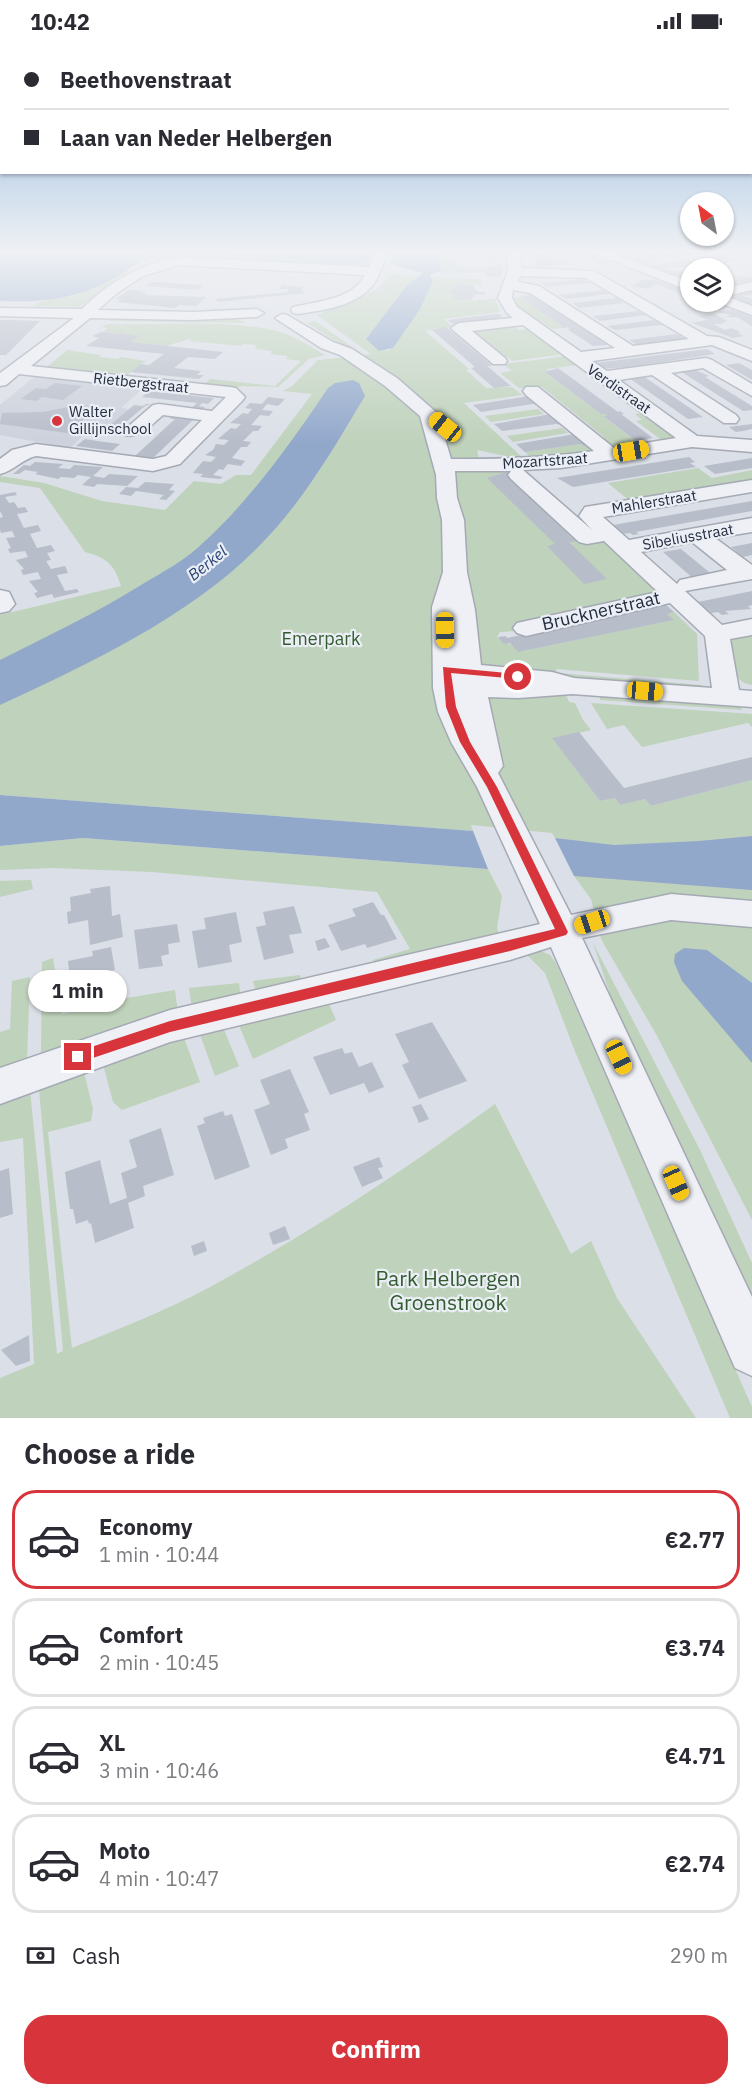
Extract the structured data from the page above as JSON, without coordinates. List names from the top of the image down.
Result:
{
  "streets": {
    "street": [
      "Rietbergstraat",
      "Verdistraat",
      "Mozartstraat",
      "Mahlerstraat",
      "Sibeliusstraat",
      "Brucknerstraat"
    ]
  },
  "crossings": [
    ["Verdistraat", "Mozartstraat"],
    ["Mahlerstraat", "Sibeliusstraat"],
    ["Mahlerstraat", "Brucknerstraat"],
    ["Sibeliusstraat", "Brucknerstraat"]
  ],
  "water": ["Berkel"],
  "parks": ["Emerpark", "Park Helbergen Groenstrook"],
  "places": ["Walter Gillijnschool"],
  "north": "top left",
  "page": {
    "status": "10:42",
    "banner": ["Beethovenstraat", "Laan van Neder Helbergen"],
    "bubble": "1 min",
    "heading": "Choose a ride",
    "list": [
      {
        "name": "Economy",
        "note": "1 min · 10:44",
        "value": "€2.77"
      },
      {
        "name": "Comfort",
        "note": "2 min · 10:45",
        "value": "€3.74"
      },
      {
        "name": "XL",
        "note": "3 min · 10:46",
        "value": "€4.71"
      },
      {
        "name": "Moto",
        "note": "4 min · 10:47",
        "value": "€2.74"
      }
    ],
    "pay": ["Cash", "290 m"],
    "buttons": "Confirm"
  }
}
